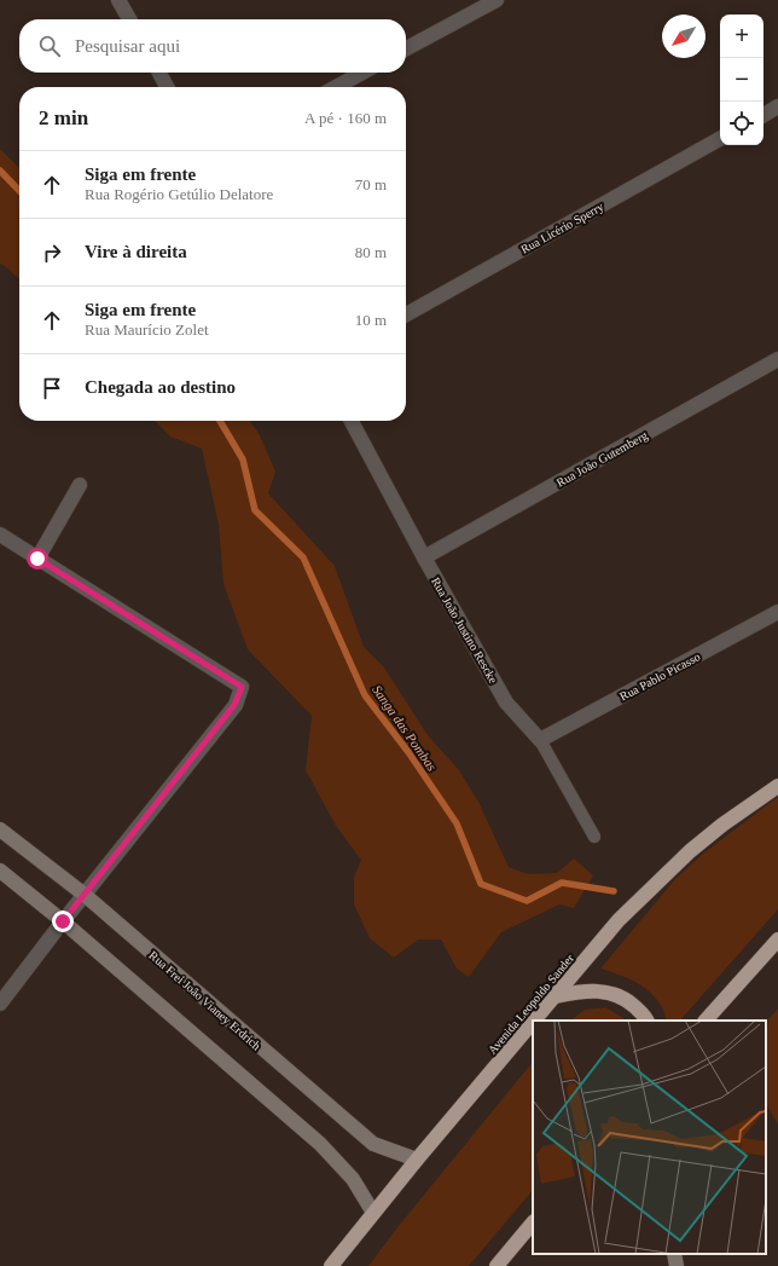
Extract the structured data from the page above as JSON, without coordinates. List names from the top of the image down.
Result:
{
  "streets": {
    "highway": ["Avenida Leopoldo Sander"],
    "street": [
      "Rua Licério Sperry",
      "Rua João Gutemberg",
      "Rua João Justino Rescke",
      "Rua Pablo Picasso",
      "Rua Frei João Vianey Erdrich"
    ]
  },
  "crossings": [
    ["Rua João Gutemberg", "Rua João Justino Rescke"],
    ["Rua João Justino Rescke", "Rua Pablo Picasso"],
    ["Rua Frei João Vianey Erdrich", "Avenida Leopoldo Sander"]
  ],
  "water": ["Sanga das Pombas"],
  "north": "bottom left",
  "page": {
    "map_buttons": ["+", "−"],
    "search": "Pesquisar aqui",
    "heading": ["2 min", "A pé · 160 m"],
    "list": [
      ["Siga em frente", "Rua Rogério Getúlio Delatore", "70 m"],
      ["Vire à direita", "80 m"],
      ["Siga em frente", "Rua Maurício Zolet", "10 m"],
      "Chegada ao destino"
    ]
  }
}
